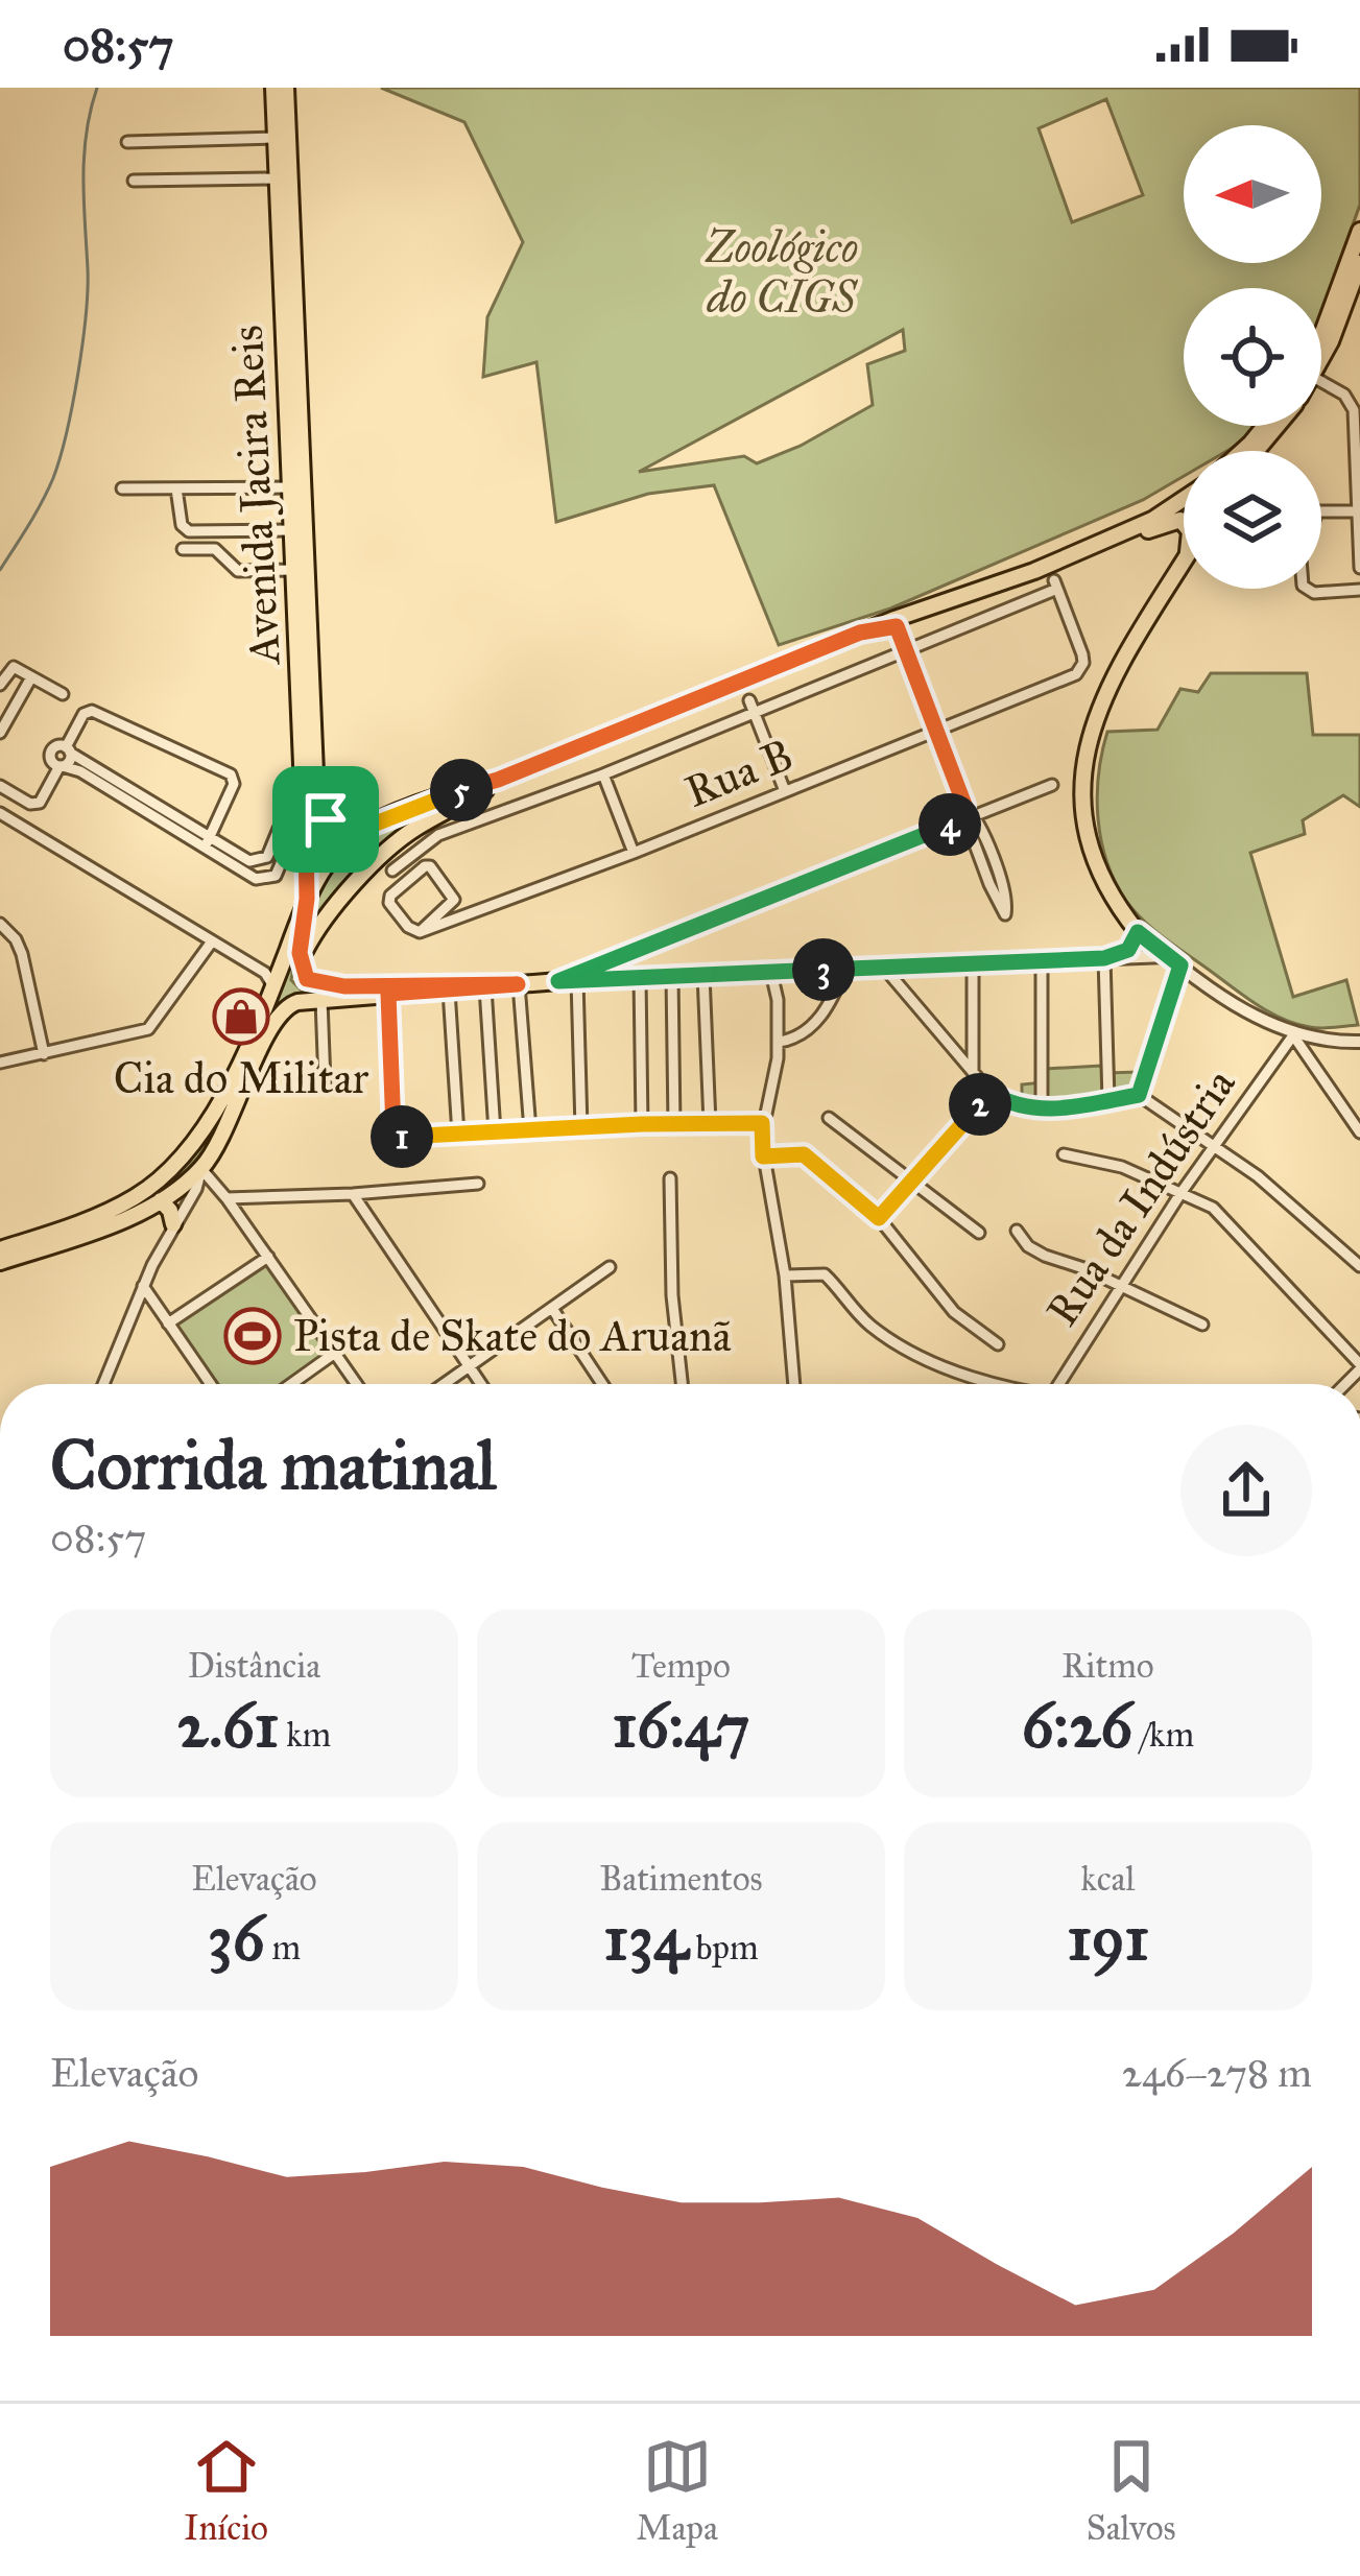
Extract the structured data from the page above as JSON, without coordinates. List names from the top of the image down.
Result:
{
  "streets": {
    "main road": ["Avenida Jacira Reis"],
    "street": ["Rua B", "Rua da Indústria"]
  },
  "parks": ["Zoológico do CIGS"],
  "places": {
    "shop": ["Cia do Militar"],
    "sports": ["Pista de Skate do Aruanã"]
  },
  "north": "left",
  "page": {
    "status": "08:57",
    "pins": [
      "5",
      "4",
      "3",
      "2",
      "1"
    ],
    "heading": ["Corrida matinal", "08:57"],
    "stats": [
      ["Distância", "2.61 km"],
      ["Tempo", "16:47"],
      ["Ritmo", "6:26 /km"],
      ["Elevação", "36 m"],
      ["Batimentos", "134 bpm"],
      ["kcal", "191"]
    ],
    "chart": ["Elevação", "246–278 m"],
    "tabs": ["Início", "Mapa", "Salvos"]
  }
}
